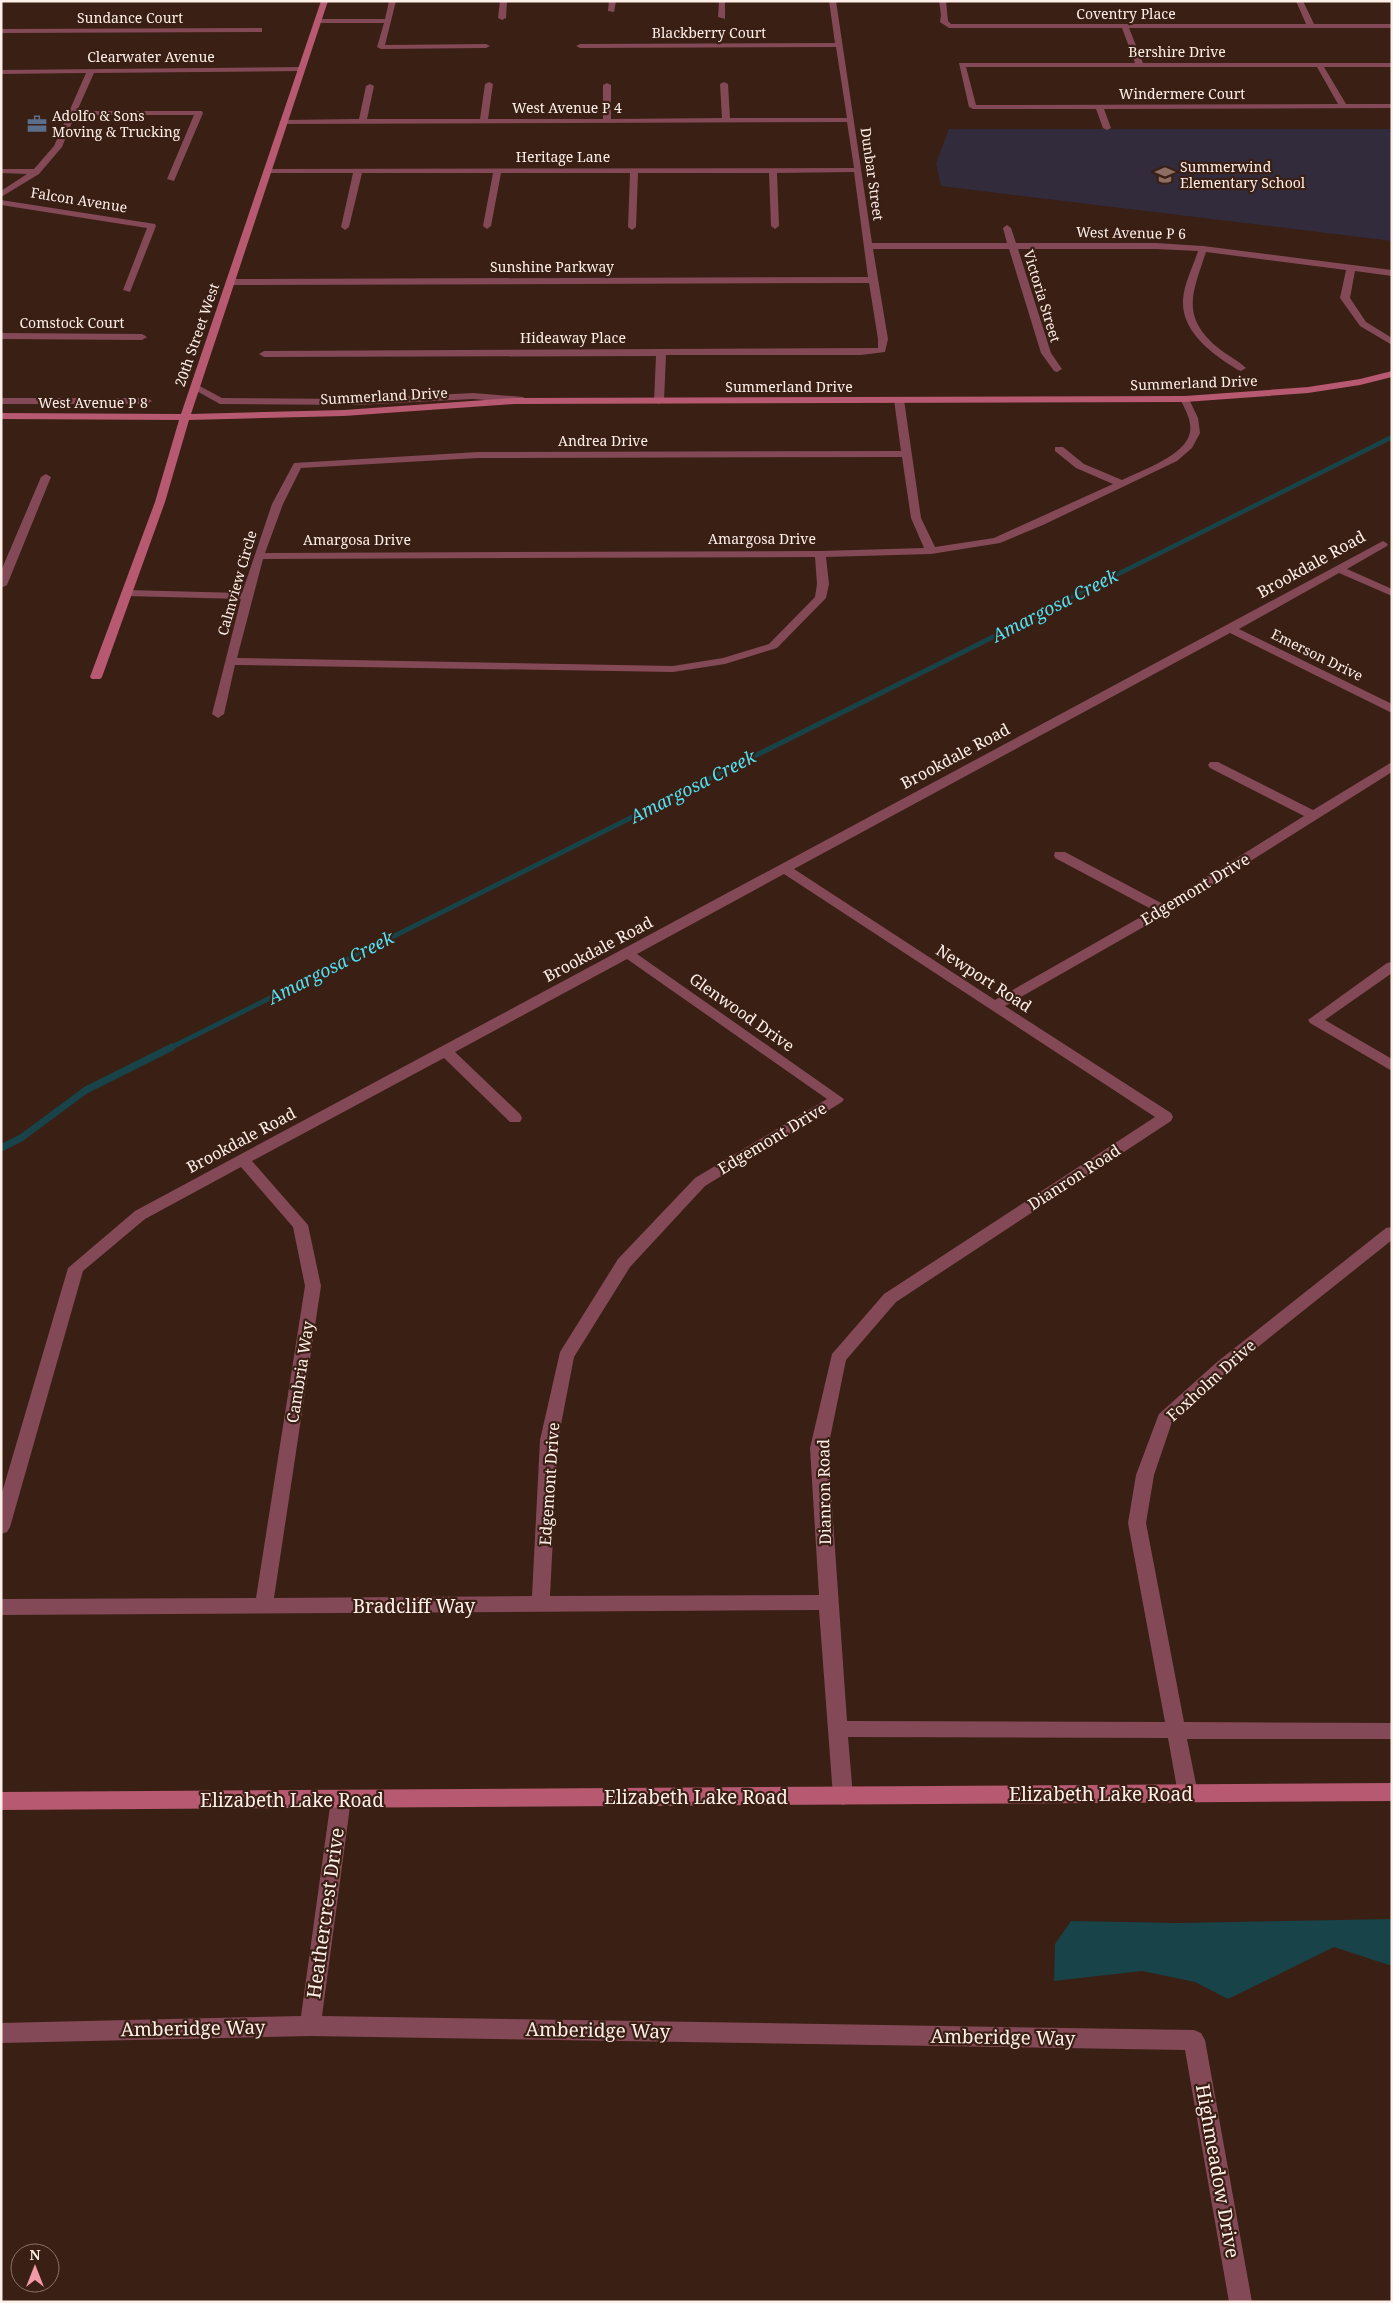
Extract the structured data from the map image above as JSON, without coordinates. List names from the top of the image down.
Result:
{
  "streets": {
    "street": [
      "Coventry Place",
      "Sundance Court",
      "Blackberry Court",
      "Bershire Drive",
      "Clearwater Avenue",
      "Windermere Court",
      "West Avenue P 4",
      "Heritage Lane",
      "Dunbar Street",
      "Falcon Avenue",
      "West Avenue P 6",
      "Sunshine Parkway",
      "Victoria Street",
      "Comstock Court",
      "20th Street West",
      "Hideaway Place",
      "Summerland Drive",
      "West Avenue P 8",
      "Andrea Drive",
      "Amargosa Drive",
      "Brookdale Road",
      "Calmview Circle",
      "Emerson Drive",
      "Edgemont Drive",
      "Newport Road",
      "Glenwood Drive",
      "Dianron Road",
      "Cambria Way",
      "Foxholm Drive",
      "Bradcliff Way",
      "Elizabeth Lake Road",
      "Heathercrest Drive",
      "Amberidge Way",
      "Highmeadow Drive"
    ]
  },
  "crossings": [
    ["Blackberry Court", "Dunbar Street"],
    ["Bershire Drive", "Windermere Court"],
    ["Clearwater Avenue", "20th Street West"],
    ["West Avenue P 4", "Dunbar Street"],
    ["West Avenue P 4", "20th Street West"],
    ["Heritage Lane", "Dunbar Street"],
    ["Heritage Lane", "20th Street West"],
    ["Dunbar Street", "West Avenue P 6"],
    ["Dunbar Street", "Sunshine Parkway"],
    ["Dunbar Street", "Hideaway Place"],
    ["West Avenue P 6", "Victoria Street"],
    ["Sunshine Parkway", "20th Street West"],
    ["20th Street West", "Summerland Drive"],
    ["20th Street West", "West Avenue P 8"],
    ["Summerland Drive", "West Avenue P 8"],
    ["Summerland Drive", "Amargosa Drive"],
    ["Andrea Drive", "Calmview Circle"],
    ["Amargosa Drive", "Calmview Circle"],
    ["Brookdale Road", "Emerson Drive"],
    ["Brookdale Road", "Newport Road"],
    ["Brookdale Road", "Glenwood Drive"],
    ["Brookdale Road", "Cambria Way"],
    ["Edgemont Drive", "Newport Road"],
    ["Edgemont Drive", "Glenwood Drive"],
    ["Edgemont Drive", "Bradcliff Way"],
    ["Newport Road", "Dianron Road"],
    ["Dianron Road", "Bradcliff Way"],
    ["Dianron Road", "Elizabeth Lake Road"],
    ["Cambria Way", "Bradcliff Way"],
    ["Foxholm Drive", "Elizabeth Lake Road"],
    ["Elizabeth Lake Road", "Heathercrest Drive"],
    ["Heathercrest Drive", "Amberidge Way"],
    ["Amberidge Way", "Highmeadow Drive"]
  ],
  "water": ["Amargosa Creek"],
  "places": {
    "office": ["Adolfo & Sons Moving & Trucking"],
    "school or university": ["Summerwind Elementary School"]
  },
  "north": "top"
}
